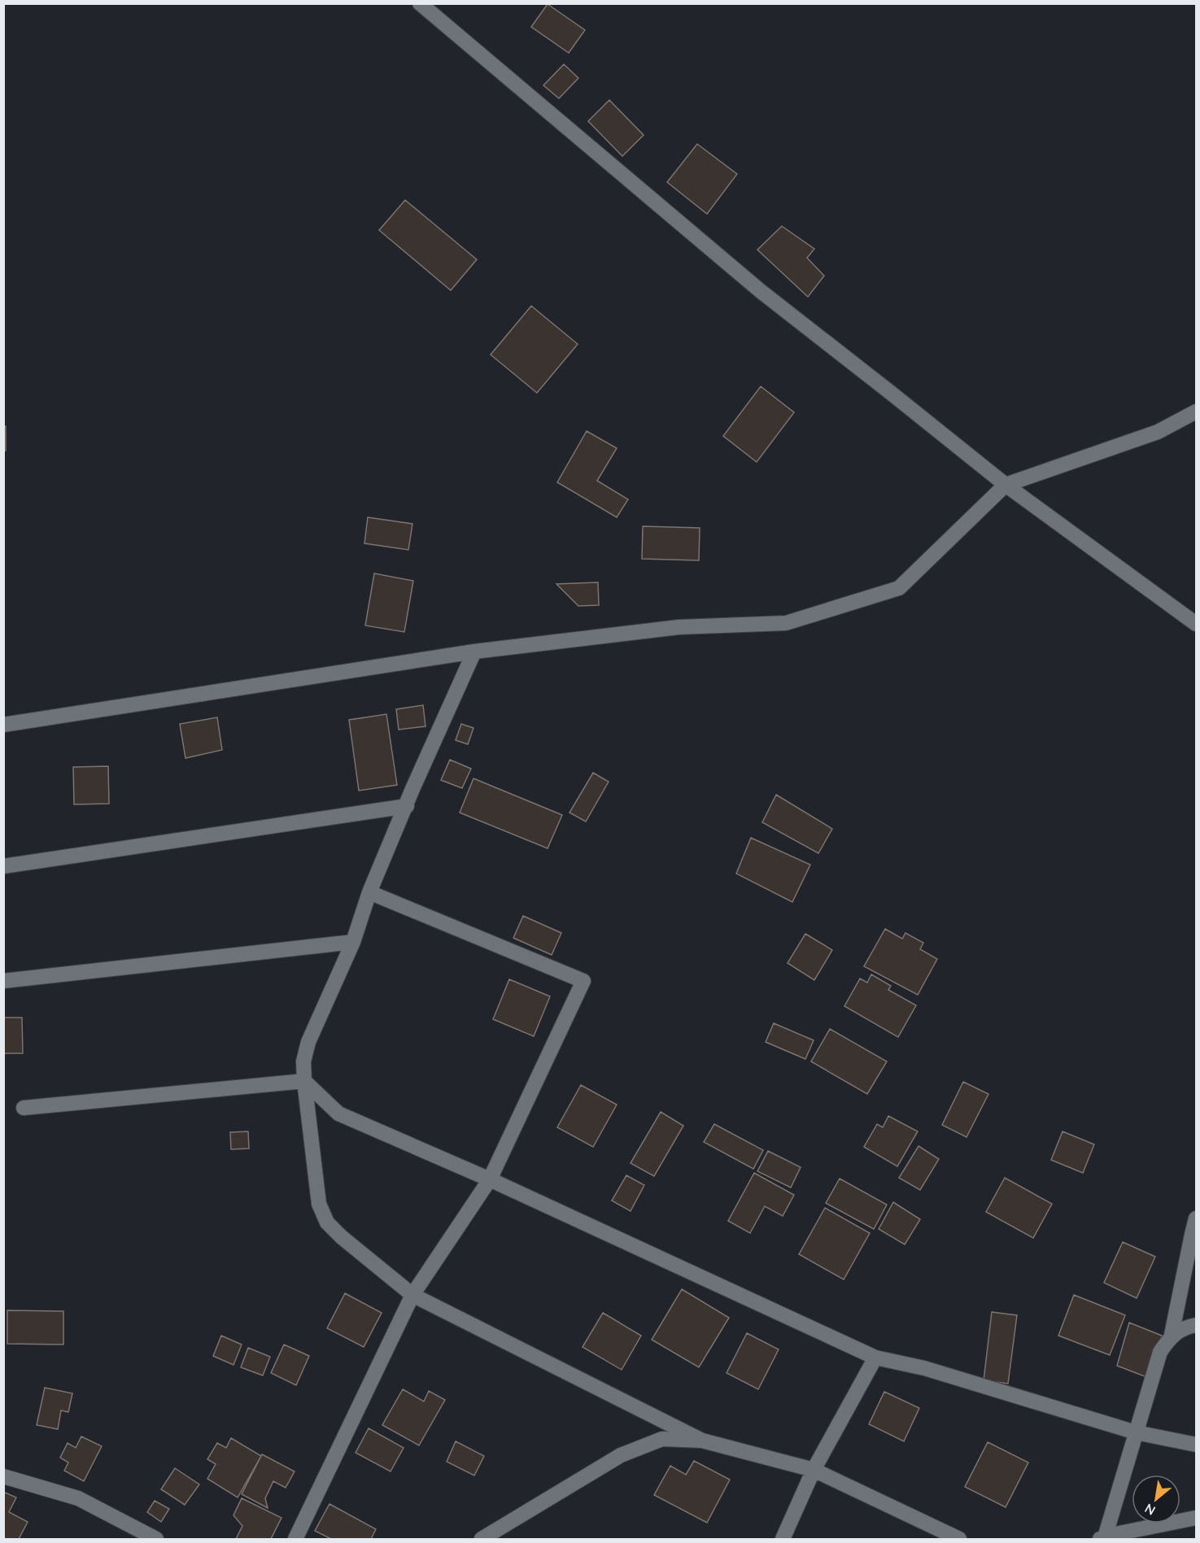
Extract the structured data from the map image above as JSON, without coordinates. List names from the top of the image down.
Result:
{
  "north": "bottom left"
}
